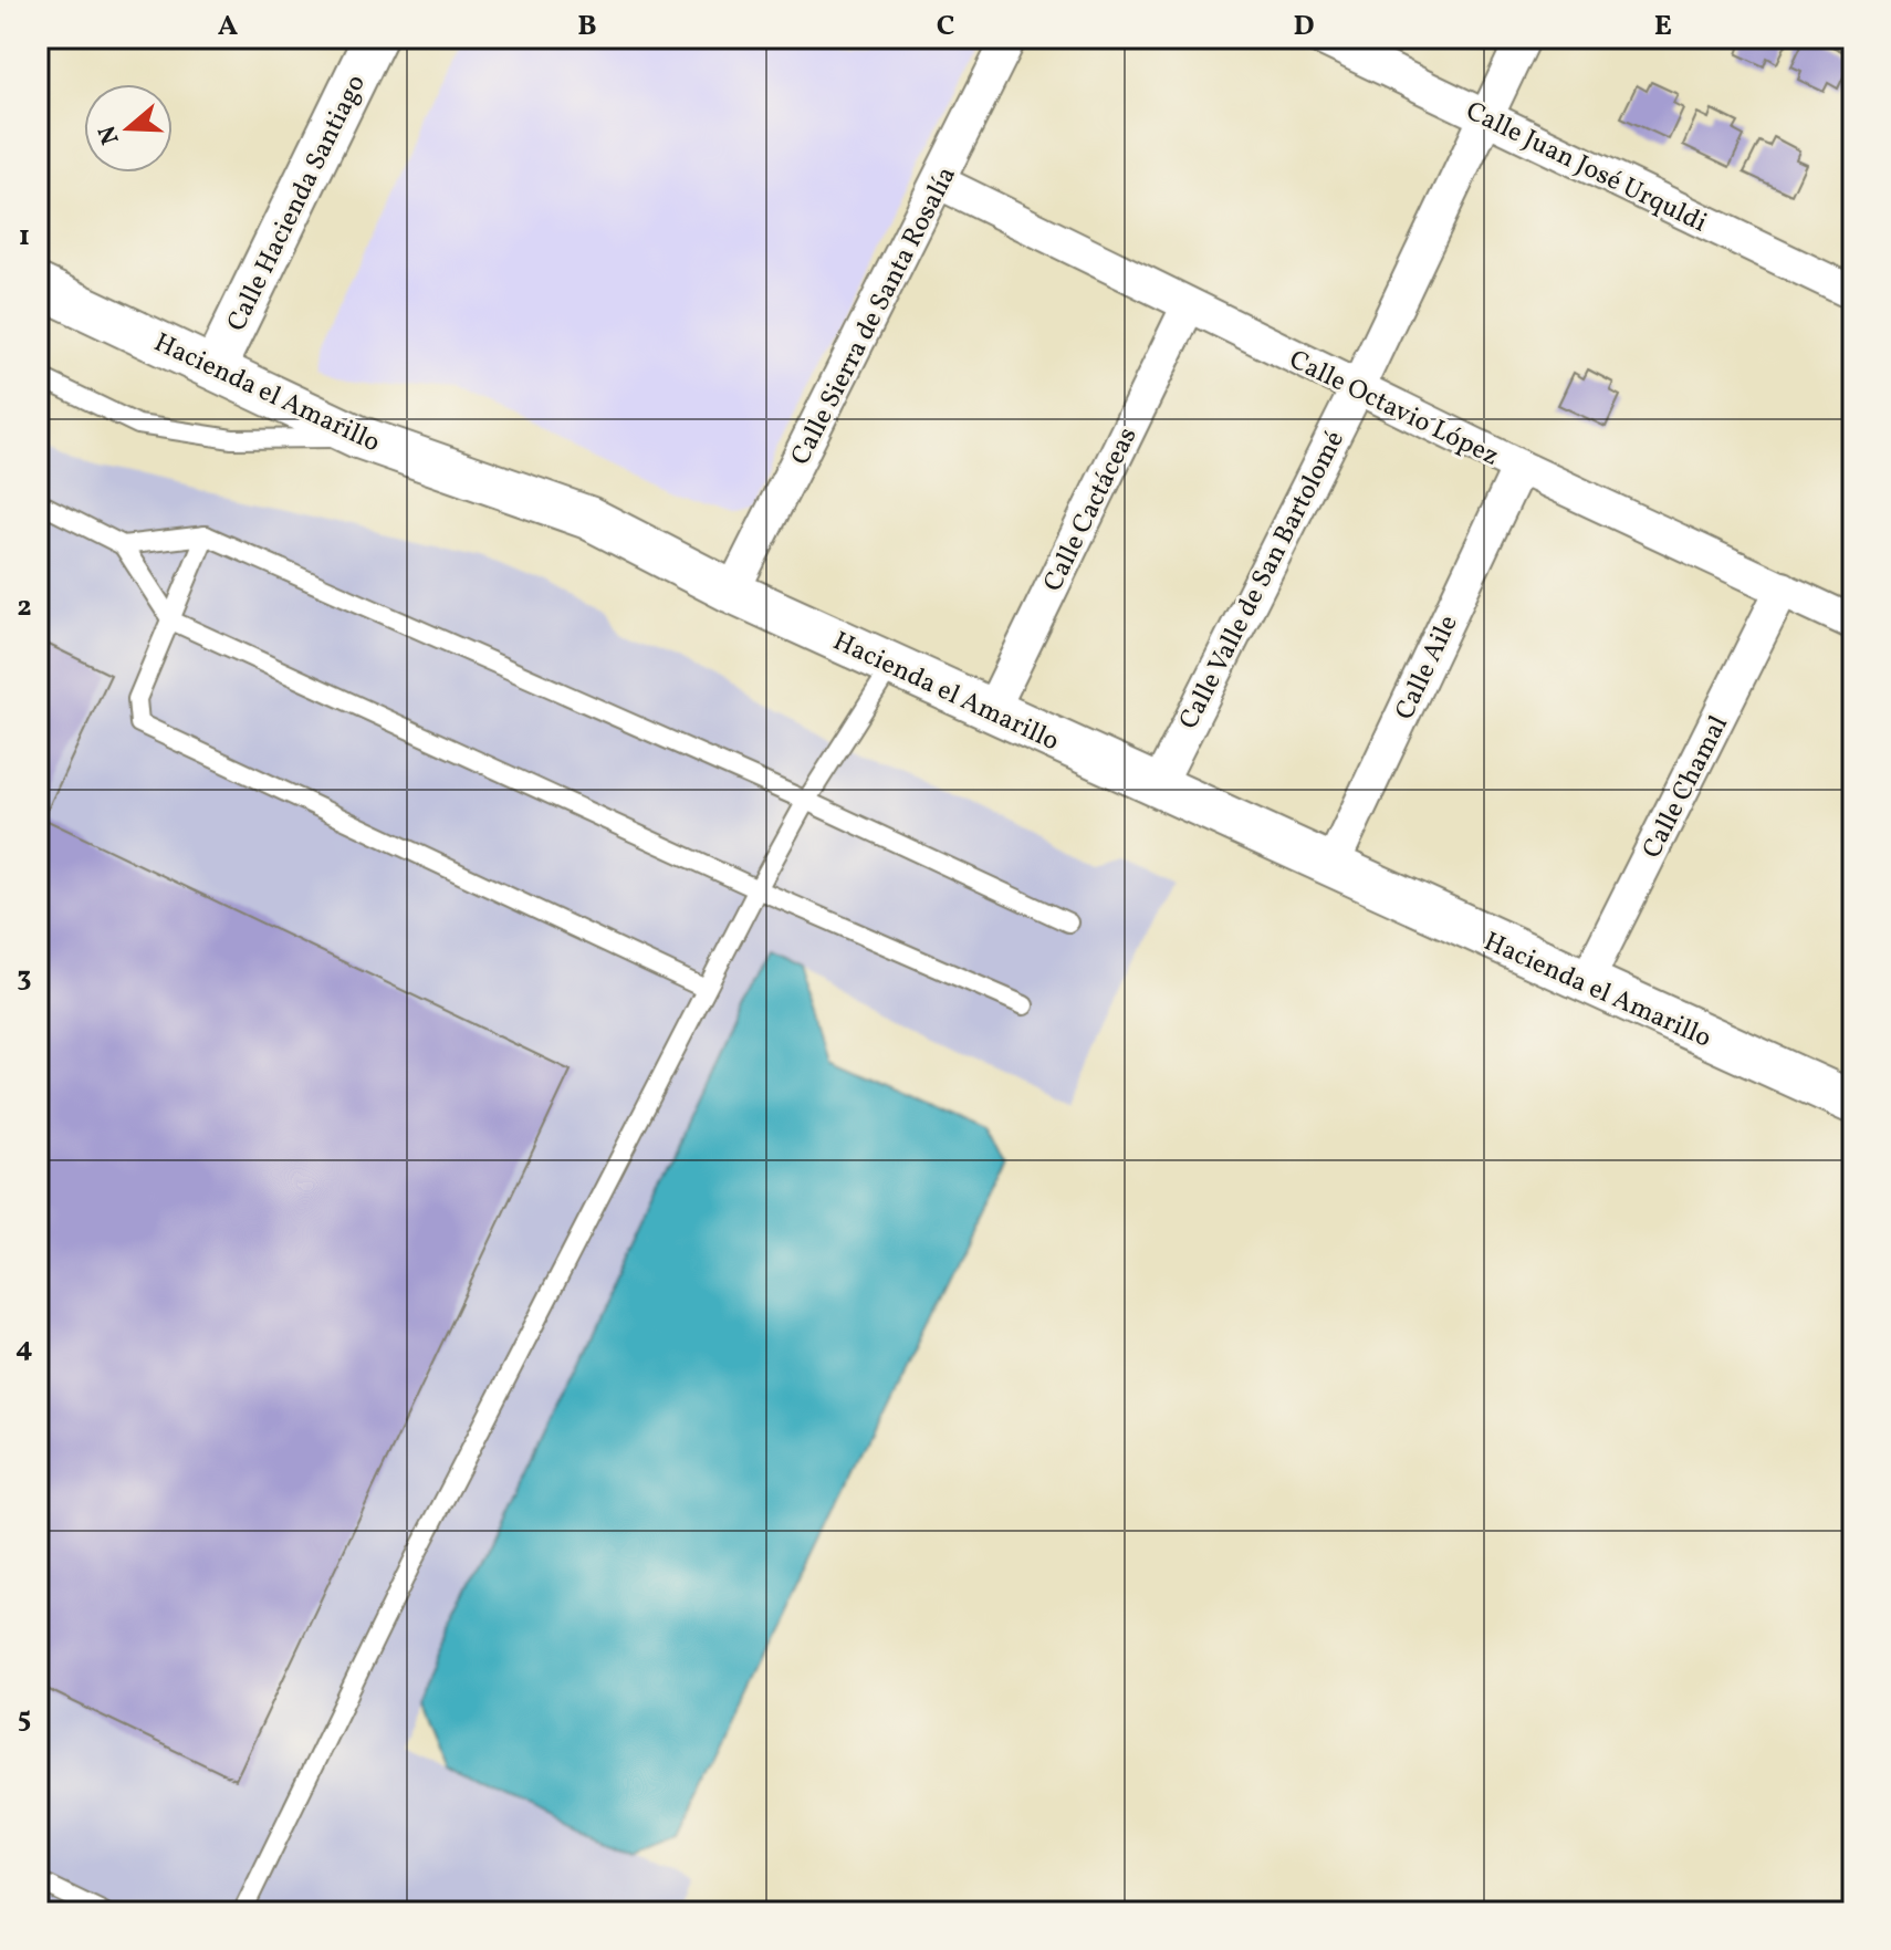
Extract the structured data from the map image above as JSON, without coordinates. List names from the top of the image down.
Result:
{
  "streets": {
    "street": [
      "Calle Juan José Urquldi",
      "Calle Hacienda Santiago",
      "Calle Sierra de Santa Rosalía",
      "Hacienda el Amarillo",
      "Calle Octavio López",
      "Calle Cactáceas",
      "Calle Valle de San Bartolomé",
      "Calle Aile",
      "Calle Chamal"
    ]
  },
  "crossings": [
    ["Calle Juan José Urquldi", "Calle Valle de San Bartolomé"],
    ["Calle Hacienda Santiago", "Hacienda el Amarillo"],
    ["Calle Sierra de Santa Rosalía", "Hacienda el Amarillo"],
    ["Calle Sierra de Santa Rosalía", "Calle Octavio López"],
    ["Hacienda el Amarillo", "Calle Cactáceas"],
    ["Hacienda el Amarillo", "Calle Valle de San Bartolomé"],
    ["Hacienda el Amarillo", "Calle Aile"],
    ["Hacienda el Amarillo", "Calle Chamal"],
    ["Calle Octavio López", "Calle Cactáceas"],
    ["Calle Octavio López", "Calle Valle de San Bartolomé"],
    ["Calle Octavio López", "Calle Aile"],
    ["Calle Octavio López", "Calle Chamal"]
  ],
  "north": "left",
  "grid": {
    "columns": [
      "A",
      "B",
      "C",
      "D",
      "E"
    ],
    "rows": [
      "1",
      "2",
      "3",
      "4",
      "5"
    ]
  }
}
